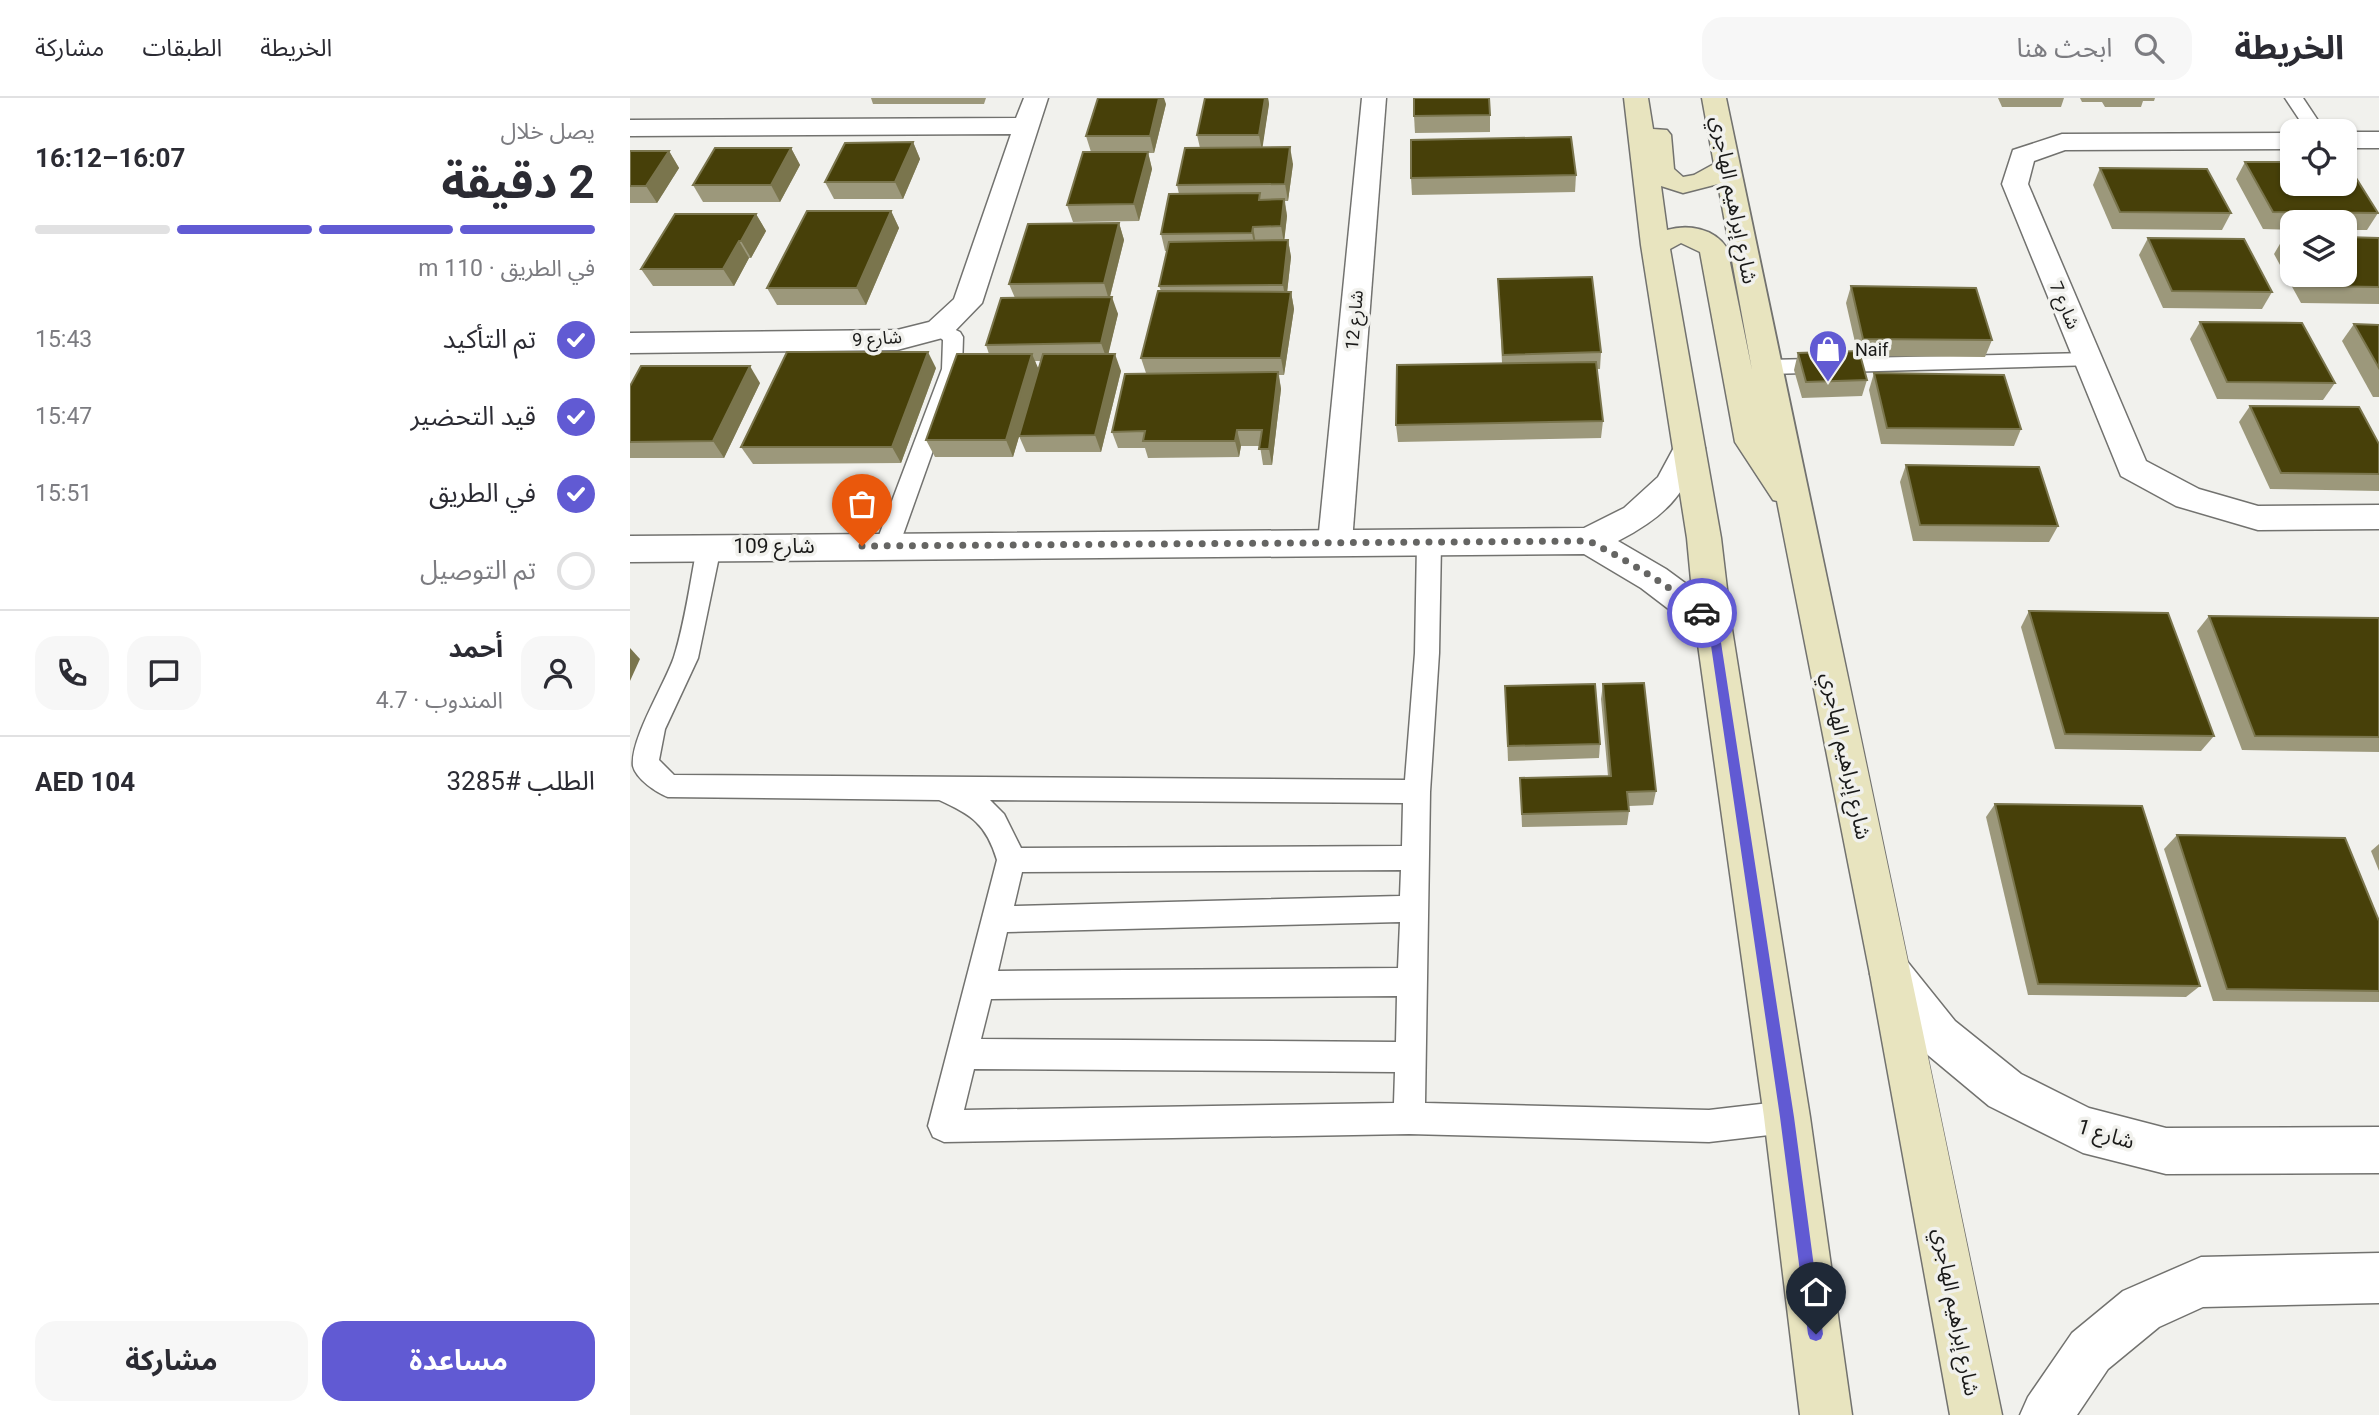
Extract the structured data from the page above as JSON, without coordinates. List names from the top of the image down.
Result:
{
  "streets": {
    "main road": ["شارع إبراهيم الهاجري"],
    "street": [
      "شارع 7",
      "شارع 12",
      "شارع 9",
      "شارع 109",
      "شارع 1"
    ]
  },
  "crossings": [
    ["شارع إبراهيم الهاجري", "شارع 1"],
    ["شارع 12", "شارع 109"]
  ],
  "places": {
    "shop": ["Naif"]
  },
  "page": {
    "header": "الخريطة",
    "search": "ابحث هنا",
    "nav": ["الخريطة", "الطبقات", "مشاركة"],
    "heading": ["2 دقيقة", "يصل خلال", "16:07–16:12"],
    "panel": [
      "أحمد",
      "المندوب · 4.7",
      "الطلب #3285",
      "AED 104"
    ],
    "bar": "في الطريق · 110 m",
    "list": [
      ["تم التأكيد", "15:43"],
      ["قيد التحضير", "15:47"],
      ["في الطريق", "15:51"],
      "تم التوصيل"
    ],
    "buttons": ["مساعدة", "مشاركة"]
  }
}
